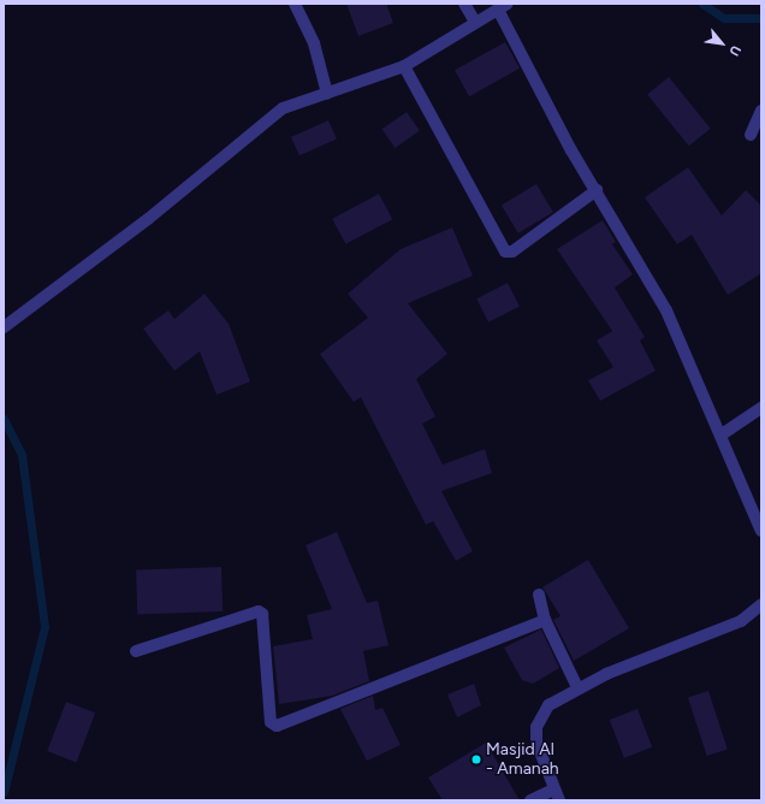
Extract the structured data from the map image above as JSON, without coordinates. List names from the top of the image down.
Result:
{
  "places": ["Masjid Al - Amanah"],
  "north": "bottom right"
}
